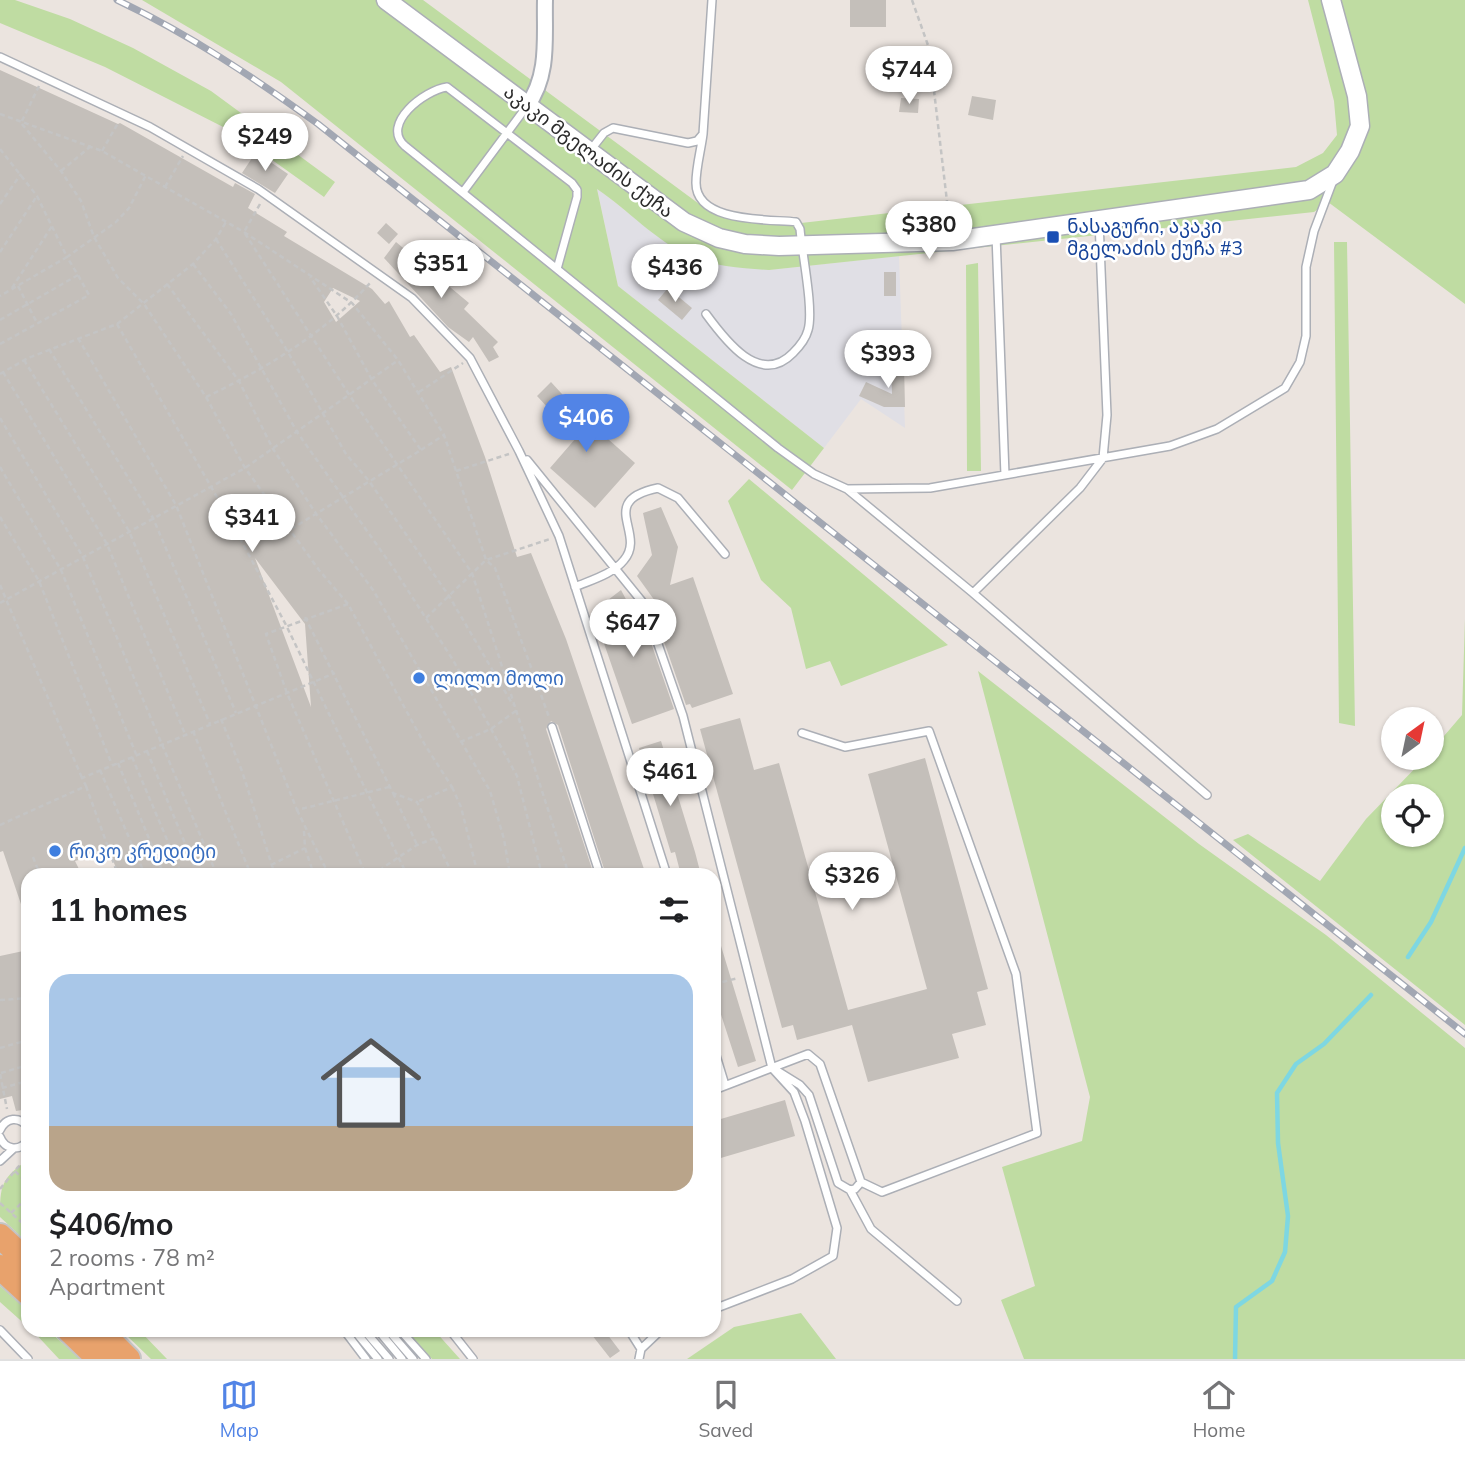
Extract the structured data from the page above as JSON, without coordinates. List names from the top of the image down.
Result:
{
  "streets": {
    "street": ["აკაკი მგელაძის ქუჩა"]
  },
  "places": {
    "transit": ["ნასაგური, აკაკი მგელაძის ქუჩა #3"],
    "other": ["ლილო მოლი", "რიკო კრედიტი"]
  },
  "north": "top right",
  "page": {
    "price": [
      "$744",
      "$249",
      "$380",
      "$351",
      "$436",
      "$393",
      "$406",
      "$341",
      "$647",
      "$461",
      "$326"
    ],
    "heading": "11 homes",
    "list": [
      {
        "name": "$406/mo",
        "note": "2 rooms · 78 m² · Apartment"
      }
    ],
    "tabs": ["Map", "Saved", "Home"]
  }
}
